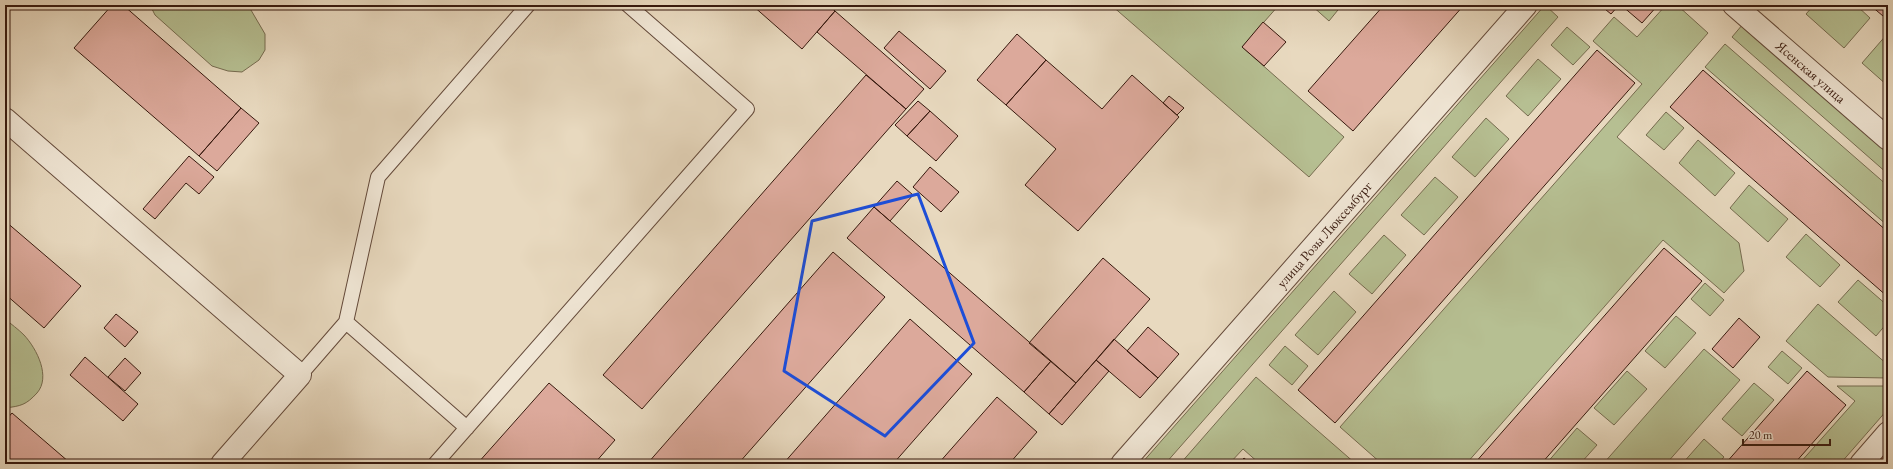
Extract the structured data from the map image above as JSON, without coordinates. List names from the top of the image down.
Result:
{
  "streets": {
    "street": ["Ясенская улица", "улица Розы Люксембург"]
  },
  "scale_bar": "20 m"
}
